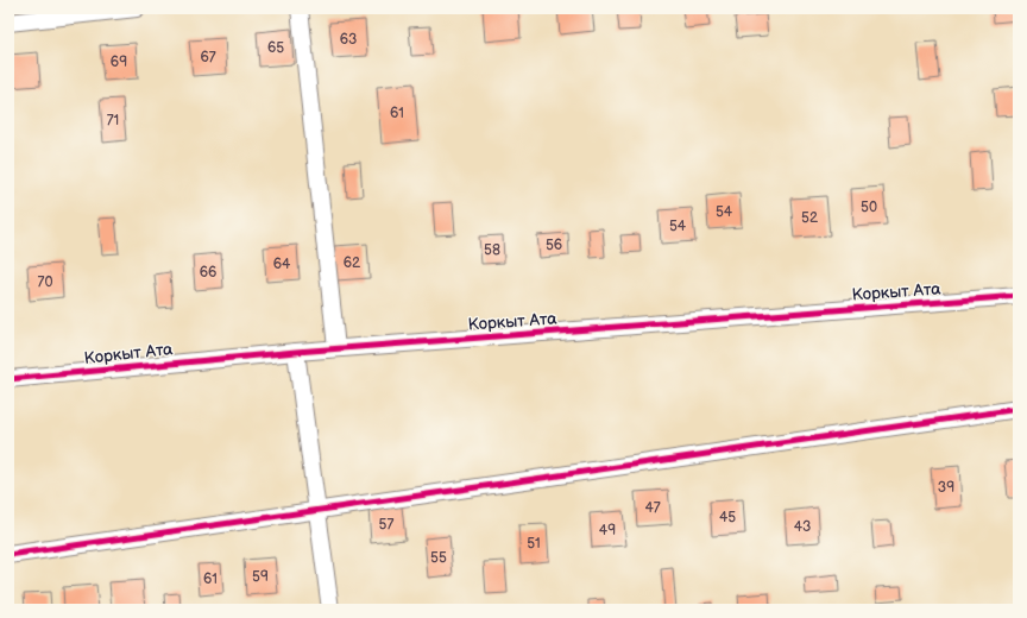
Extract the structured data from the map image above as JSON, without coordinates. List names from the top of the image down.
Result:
{
  "streets": {
    "street": ["Коркыт Ата"]
  },
  "house_numbers": [
    "63",
    "65",
    "67",
    "69",
    "61",
    "71",
    "50",
    "54",
    "52",
    "54",
    "56",
    "58",
    "62",
    "64",
    "66",
    "70",
    "39",
    "47",
    "45",
    "57",
    "43",
    "49",
    "51",
    "55",
    "59",
    "61"
  ]
}
